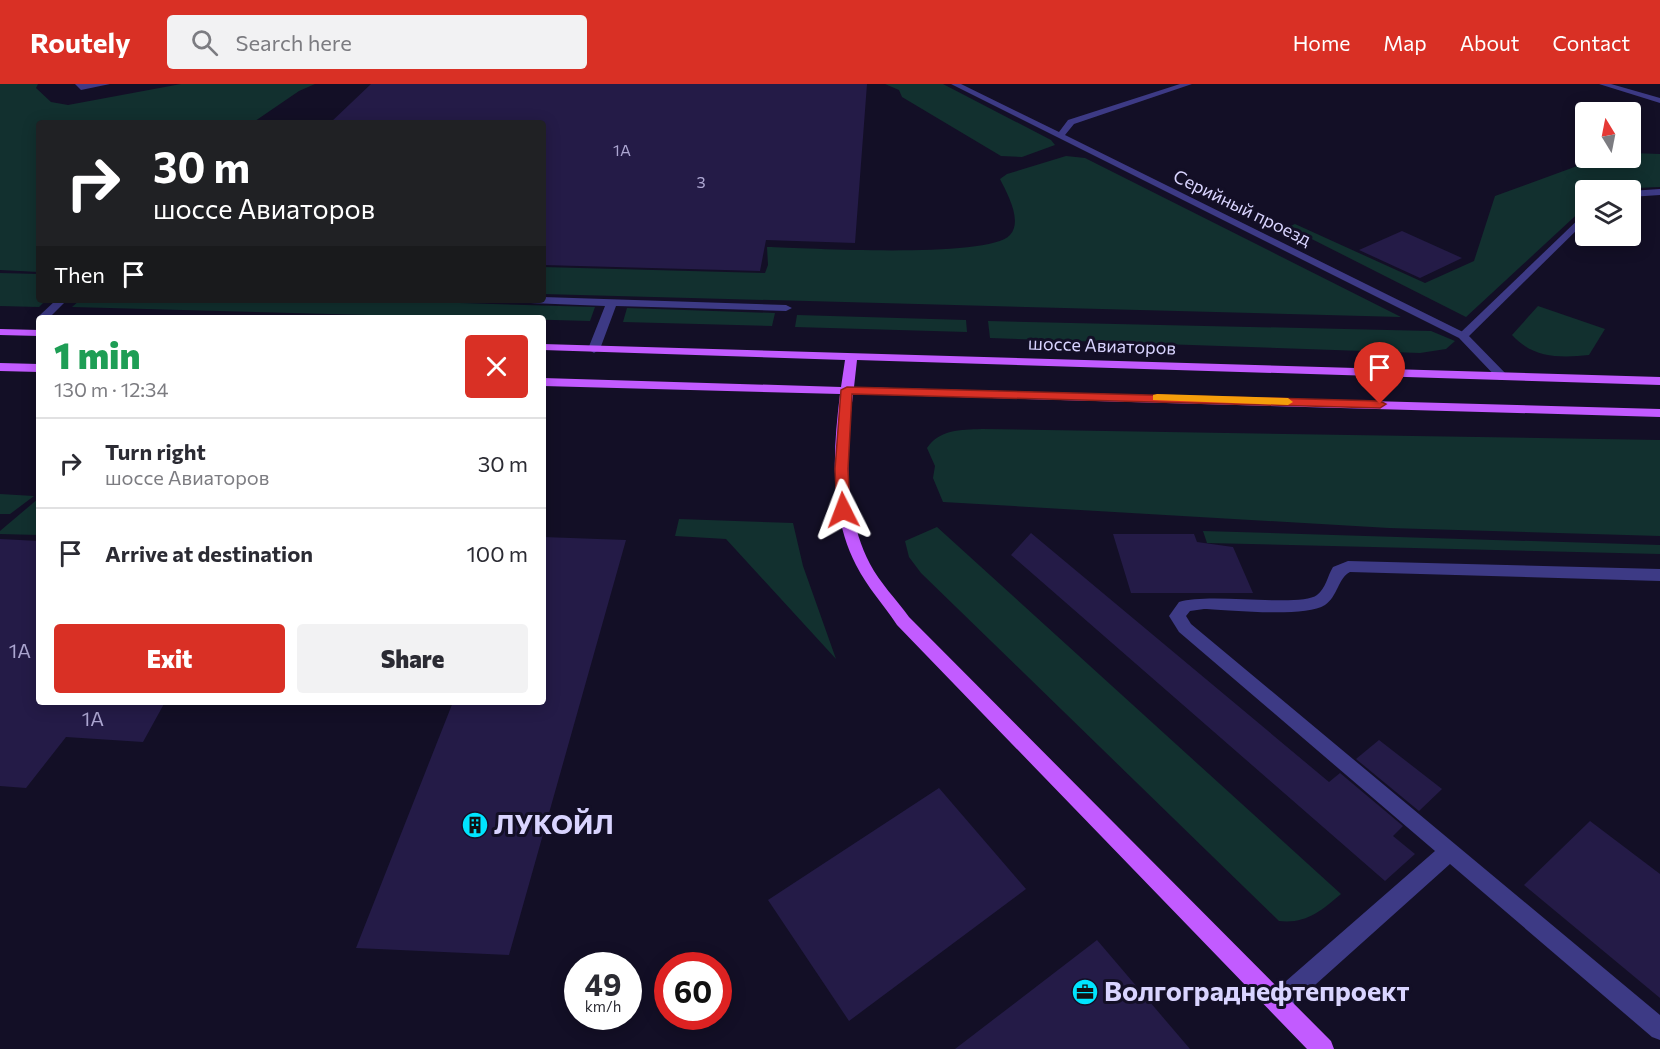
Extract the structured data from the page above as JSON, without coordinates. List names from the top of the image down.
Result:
{
  "streets": {
    "main road": ["шоссе Авиаторов"],
    "street": ["Серийный проезд"]
  },
  "crossings": [
    ["Серийный проезд", "шоссе Авиаторов"]
  ],
  "places": {
    "building": ["ЛУКОЙЛ"],
    "office": ["Волгограднефтепроект"]
  },
  "house_numbers": [
    "1А",
    "3",
    "1А",
    "1А"
  ],
  "north": "top",
  "page": {
    "header": "Routely",
    "search": "Search here",
    "nav": [
      "Home",
      "Map",
      "About",
      "Contact"
    ],
    "turn": ["30 m", "шоссе Авиаторов"],
    "then": "Then",
    "heading": ["1 min", "130 m · 12:34"],
    "list": [
      {
        "name": "Turn right",
        "note": "шоссе Авиаторов",
        "value": "30 m"
      },
      {
        "name": "Arrive at destination",
        "value": "100 m"
      }
    ],
    "buttons": ["Exit", "Share"],
    "speed": "49 km/h",
    "limit": "60"
  }
}
